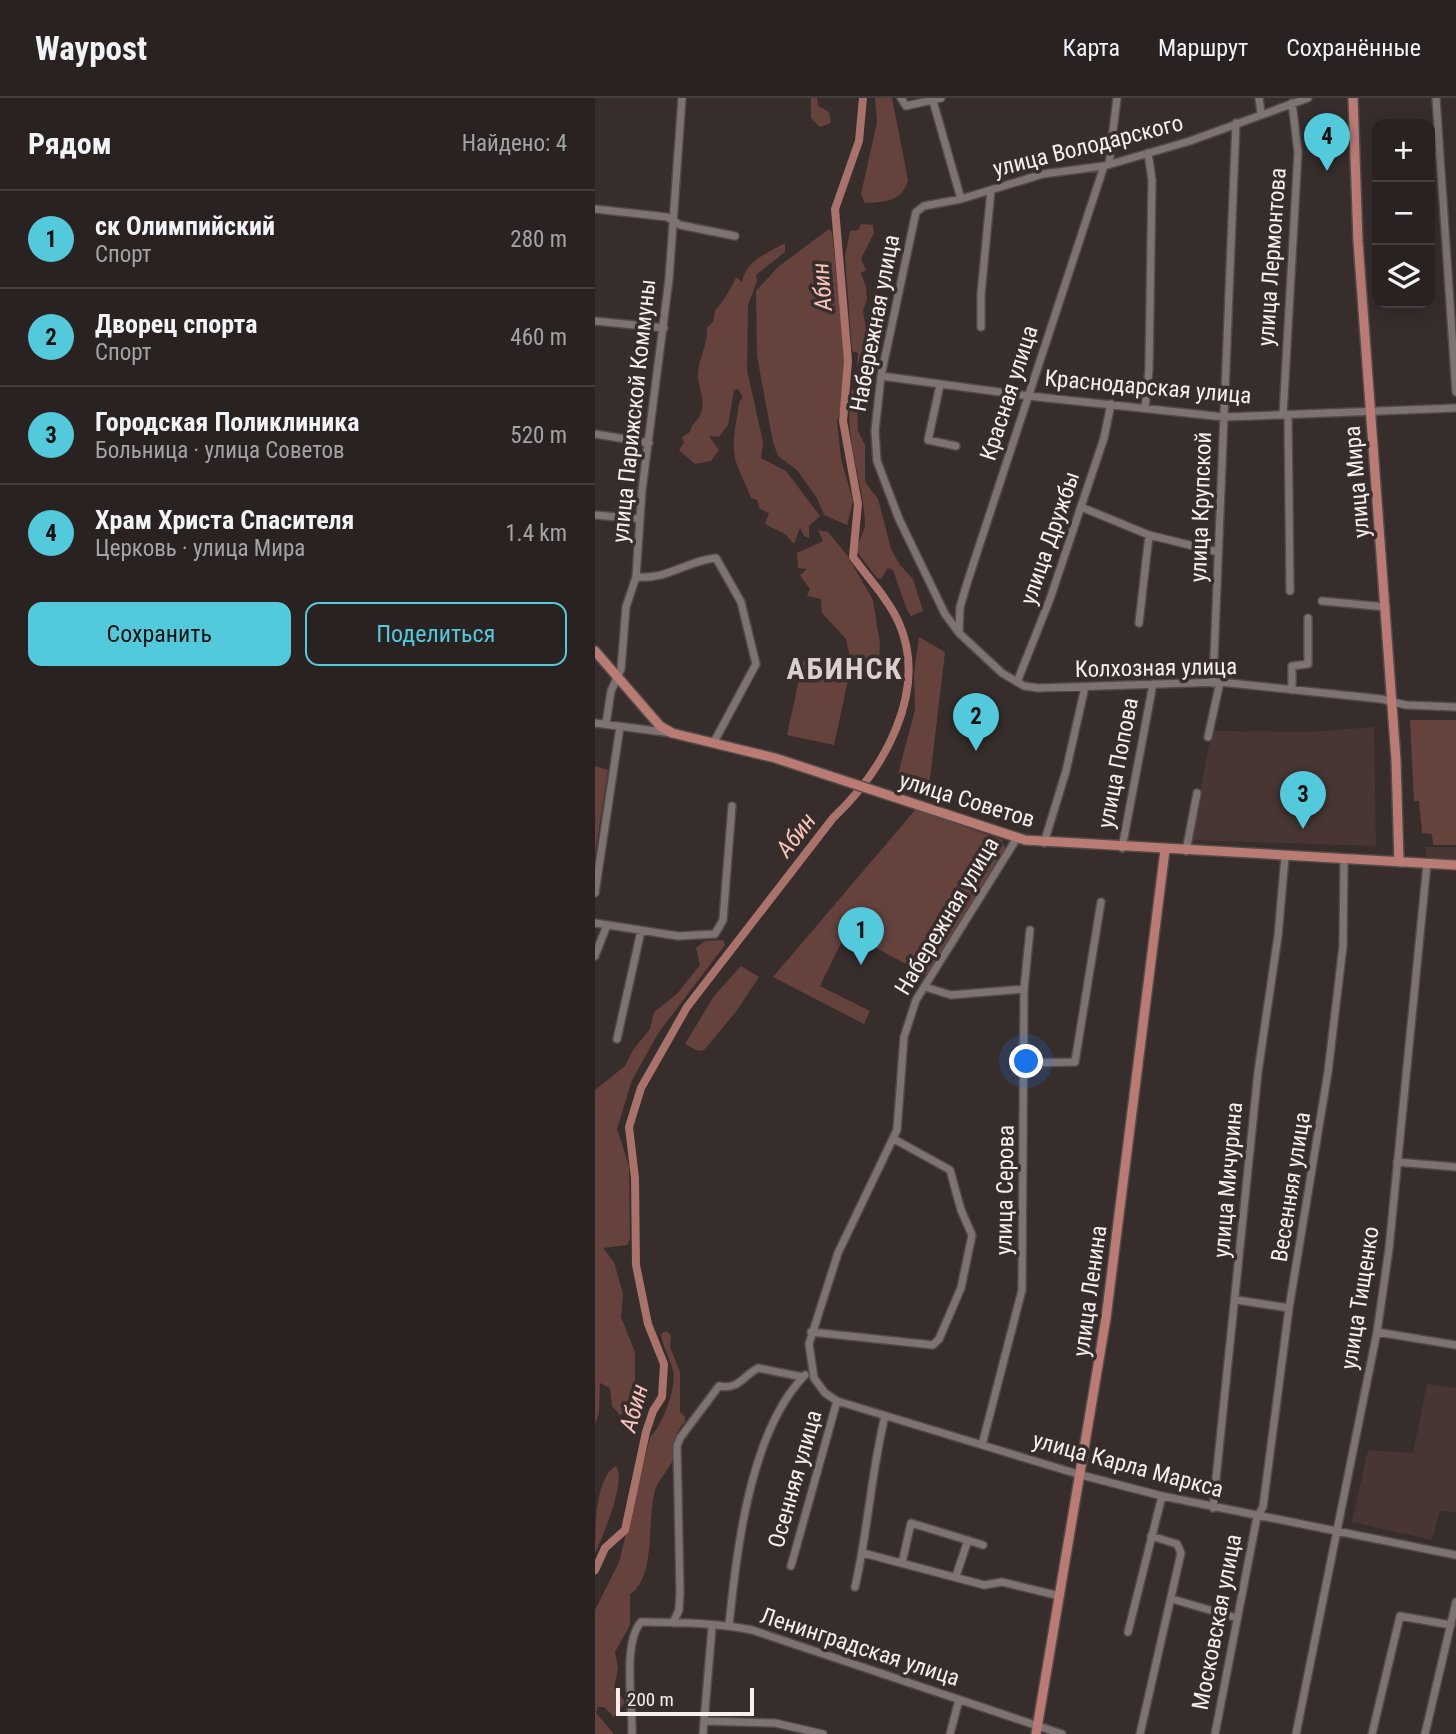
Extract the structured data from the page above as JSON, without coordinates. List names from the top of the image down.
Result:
{
  "streets": {
    "main road": ["улица Мира", "улица Советов", "улица Ленина"],
    "street": [
      "улица Володарского",
      "улица Лермонтова",
      "Набережная улица",
      "Краснодарская улица",
      "Красная улица",
      "улица Парижской Коммуны",
      "улица Крупской",
      "улица Дружбы",
      "Колхозная улица",
      "улица Попова",
      "улица Мичурина",
      "Весенняя улица",
      "улица Серова",
      "улица Тищенко",
      "улица Карла Маркса",
      "Осенняя улица",
      "Московская улица",
      "Ленинградская улица"
    ]
  },
  "crossings": [
    ["улица Володарского", "улица Лермонтова"],
    ["улица Володарского", "Набережная улица"],
    ["улица Володарского", "Красная улица"],
    ["улица Володарского", "улица Крупской"],
    ["улица Лермонтова", "Краснодарская улица"],
    ["Набережная улица", "Краснодарская улица"],
    ["Набережная улица", "Красная улица"],
    ["Набережная улица", "улица Советов"],
    ["Набережная улица", "улица Карла Маркса"],
    ["Краснодарская улица", "Красная улица"],
    ["Краснодарская улица", "улица Мира"],
    ["Краснодарская улица", "улица Крупской"],
    ["Краснодарская улица", "улица Дружбы"],
    ["улица Парижской Коммуны", "улица Советов"],
    ["улица Мира", "Колхозная улица"],
    ["улица Мира", "улица Советов"],
    ["улица Крупской", "Колхозная улица"],
    ["улица Дружбы", "Колхозная улица"],
    ["Колхозная улица", "улица Попова"],
    ["улица Попова", "улица Советов"],
    ["улица Советов", "улица Мичурина"],
    ["улица Советов", "Весенняя улица"],
    ["улица Советов", "улица Ленина"],
    ["улица Советов", "улица Тищенко"],
    ["улица Мичурина", "улица Карла Маркса"],
    ["Весенняя улица", "улица Карла Маркса"],
    ["Весенняя улица", "Московская улица"],
    ["улица Серова", "улица Карла Маркса"],
    ["улица Ленина", "улица Карла Маркса"],
    ["улица Ленина", "Ленинградская улица"],
    ["улица Тищенко", "улица Карла Маркса"],
    ["улица Карла Маркса", "Осенняя улица"],
    ["улица Карла Маркса", "Московская улица"]
  ],
  "districts": ["АБИНСК"],
  "water": ["Абин"],
  "scale_bar": "200 m",
  "page": {
    "header": "Waypost",
    "nav": ["Карта", "Маршрут", "Сохранённые"],
    "heading": ["Рядом", "Найдено: 4"],
    "pins": [
      "4",
      "2",
      "3",
      "1"
    ],
    "map_buttons": ["+", "−"],
    "list": [
      {
        "mark": "1",
        "name": "ск Олимпийский",
        "note": "Спорт",
        "value": "280 m"
      },
      {
        "mark": "2",
        "name": "Дворец спорта",
        "note": "Спорт",
        "value": "460 m"
      },
      {
        "mark": "3",
        "name": "Городская Поликлиника",
        "note": "Больница · улица Советов",
        "value": "520 m"
      },
      {
        "mark": "4",
        "name": "Храм Христа Спасителя",
        "note": "Церковь · улица Мира",
        "value": "1.4 km"
      }
    ],
    "buttons": ["Сохранить", "Поделиться"],
    "scale": "200 m"
  }
}
